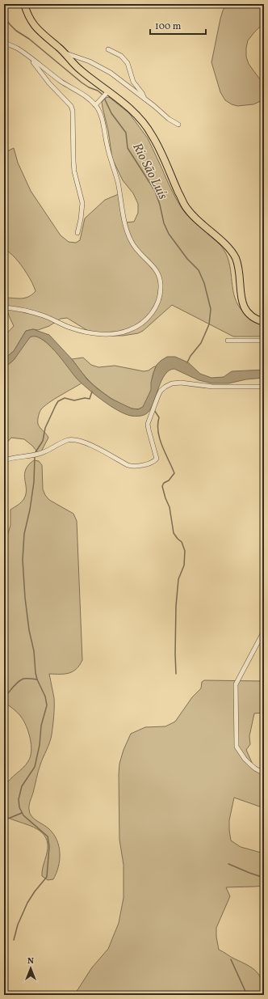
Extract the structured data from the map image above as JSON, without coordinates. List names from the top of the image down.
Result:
{
  "water": ["Rio São Luís"],
  "scale_bar": "100 m",
  "north": "top"
}
